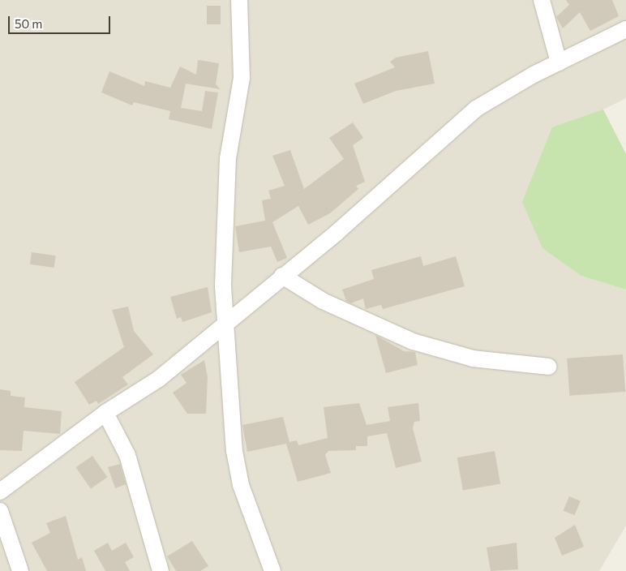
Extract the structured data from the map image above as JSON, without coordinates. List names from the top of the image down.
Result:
{
  "scale_bar": "50 m"
}
